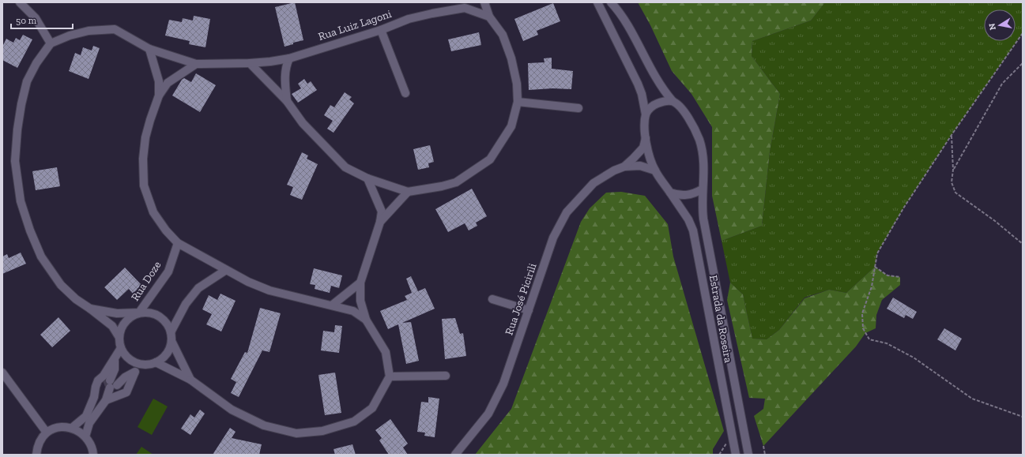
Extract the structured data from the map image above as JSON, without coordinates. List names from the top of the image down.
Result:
{
  "streets": {
    "street": [
      "Rua Luiz Lagoni",
      "Rua Doze",
      "Rua José Picirili",
      "Estrada da Roseira"
    ]
  },
  "scale_bar": "50 m",
  "north": "left"
}
